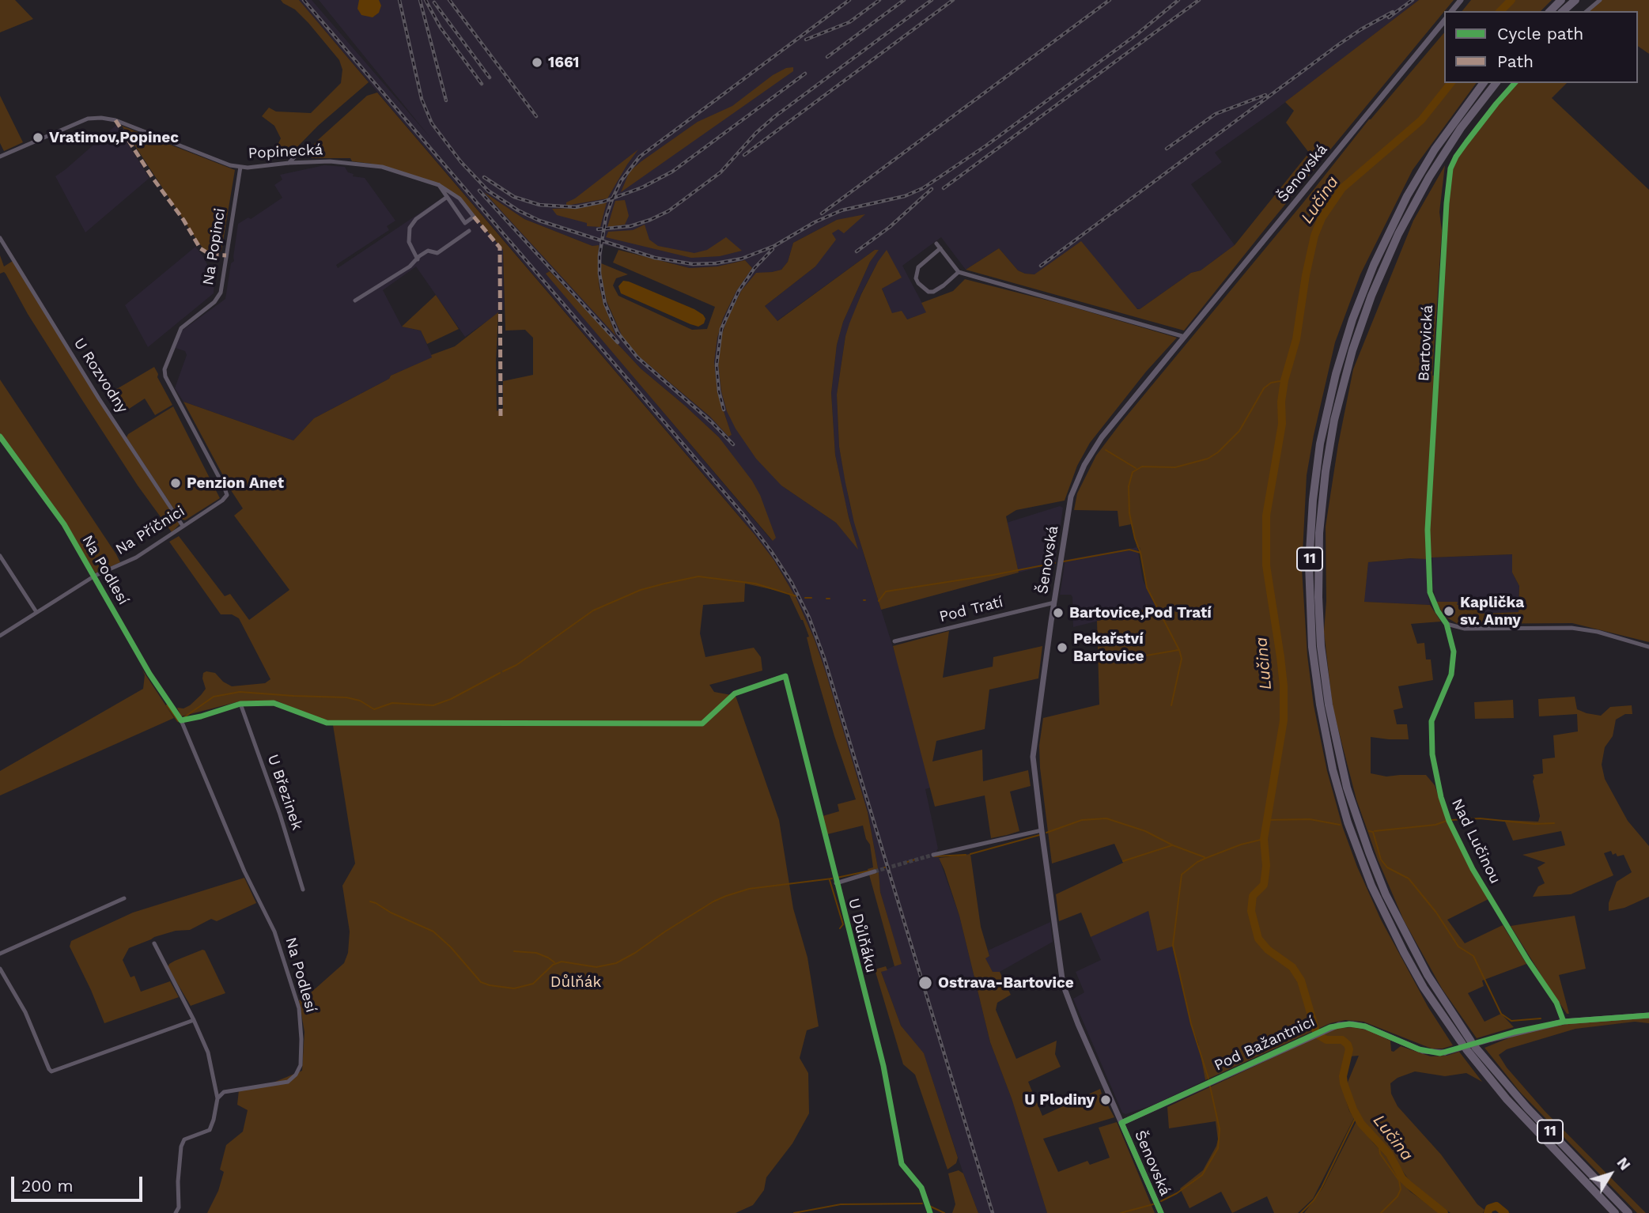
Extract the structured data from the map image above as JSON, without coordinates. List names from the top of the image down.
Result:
{
  "streets": {
    "highway": ["11"],
    "street": [
      "Popinecká",
      "Šenovská",
      "Na Popinci",
      "Bartovická",
      "U Rozvodny",
      "Na Příčnici",
      "Na Podlesí",
      "Pod Tratí",
      "U Březinek",
      "Nad Lučinou",
      "U Důlňáku",
      "Pod Bažantnicí"
    ]
  },
  "crossings": [
    ["Popinecká", "Na Popinci"],
    ["Šenovská", "Pod Tratí"],
    ["Šenovská", "Pod Bažantnicí"],
    ["Na Popinci", "Na Příčnici"],
    ["Bartovická", "Nad Lučinou"],
    ["U Rozvodny", "Na Příčnici"],
    ["Na Příčnici", "Na Podlesí"],
    ["Na Podlesí", "U Březinek"],
    ["Nad Lučinou", "Pod Bažantnicí"]
  ],
  "water": ["Lučina"],
  "parks": ["Důlňák"],
  "places": [
    "1661",
    "Vratimov,Popinec",
    "Penzion Anet",
    "Kaplička sv. Anny",
    "Bartovice,Pod Tratí",
    "Pekařství Bartovice",
    "Ostrava-Bartovice",
    "U Plodiny"
  ],
  "legend": ["Cycle path", "Path"],
  "scale_bar": "200 m",
  "north": "top right"
}
